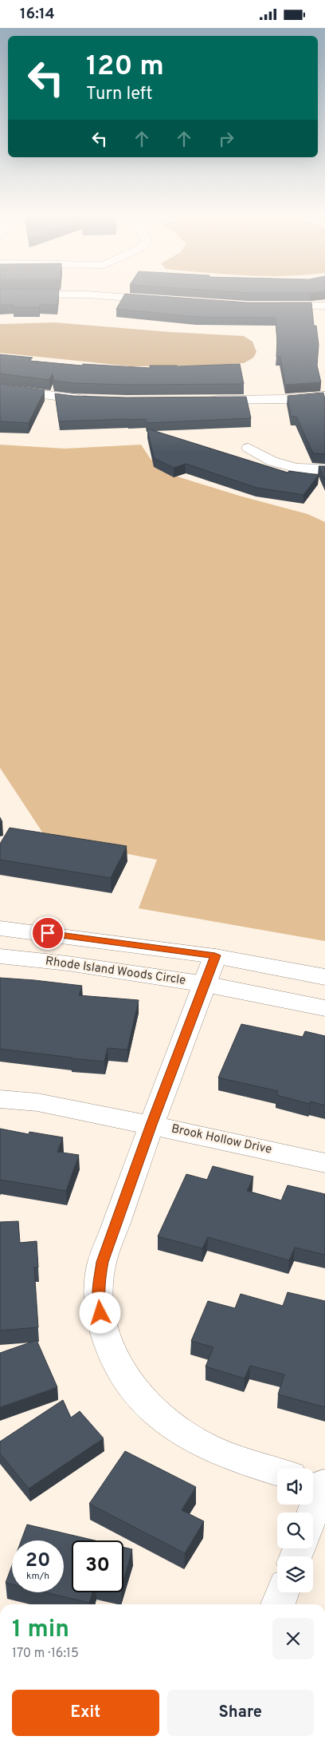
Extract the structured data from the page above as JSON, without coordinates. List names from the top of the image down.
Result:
{
  "streets": {
    "street": ["Rhode Island Woods Circle", "Brook Hollow Drive"]
  },
  "page": {
    "status": "16:14",
    "turn": ["120 m", "Turn left"],
    "speed": "20 km/h",
    "limit": "30",
    "heading": ["1 min", "170 m · 16:15"],
    "buttons": ["Exit", "Share"]
  }
}
